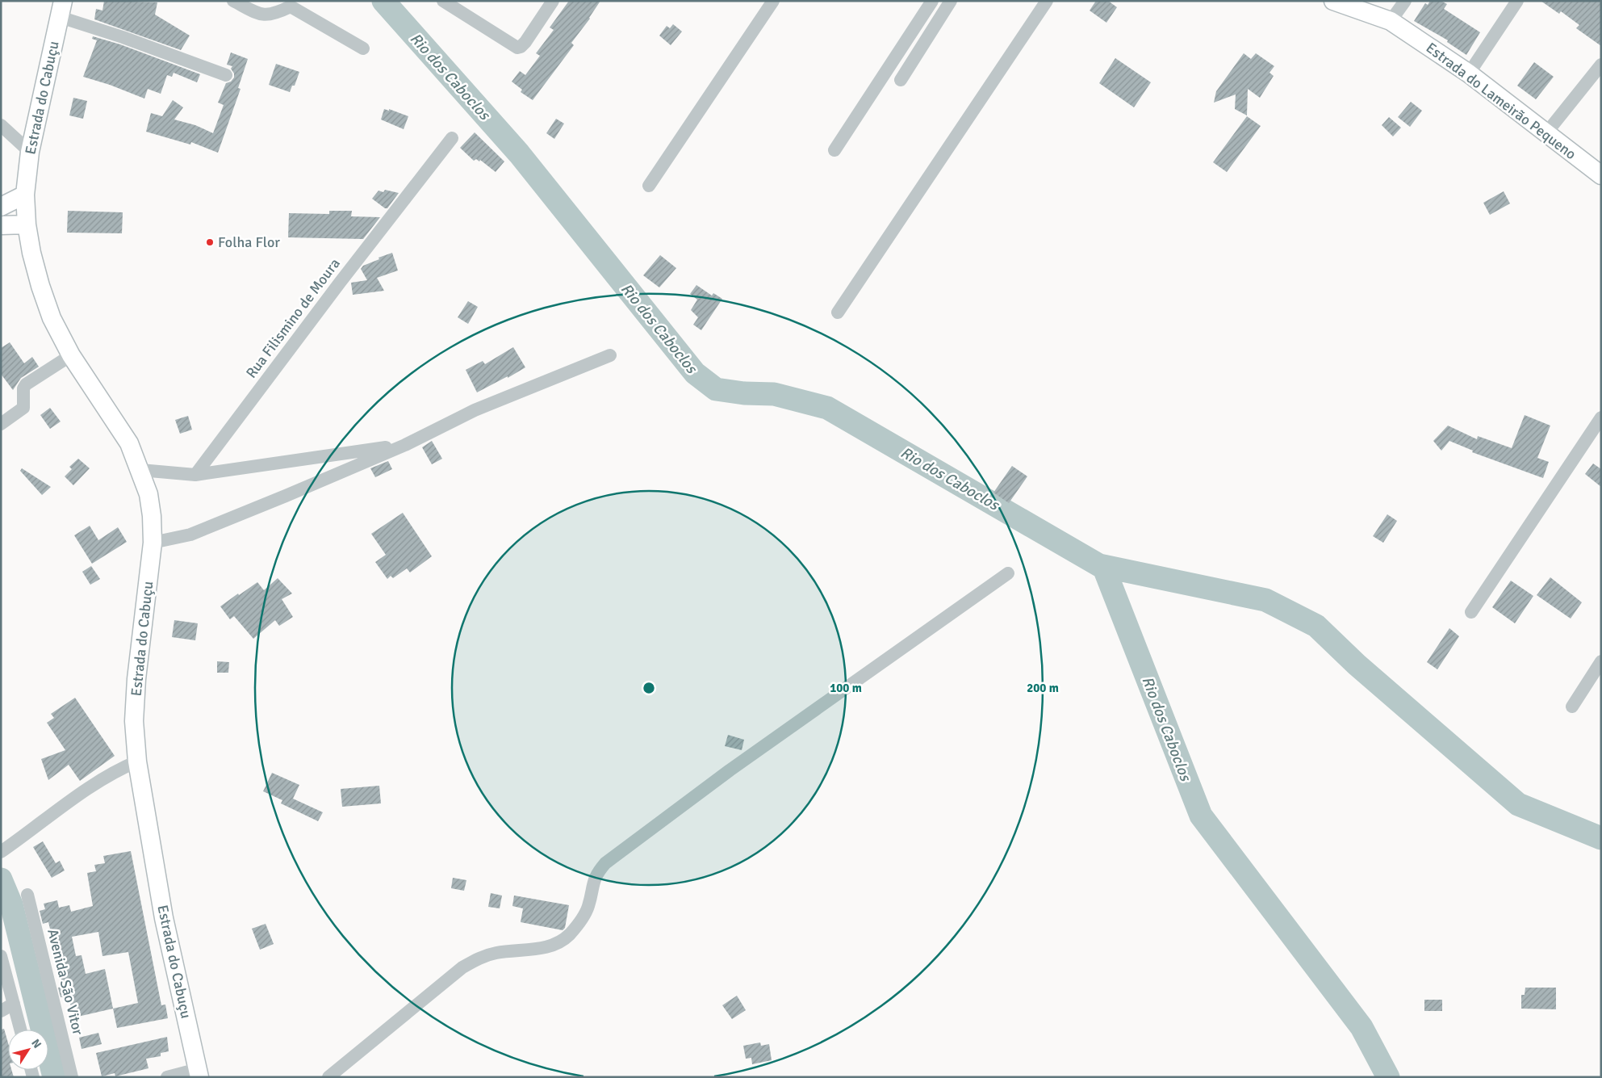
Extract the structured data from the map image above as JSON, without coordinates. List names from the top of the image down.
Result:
{
  "streets": {
    "street": [
      "Estrada do Cabuçu",
      "Estrada do Lameirão Pequeno",
      "Rua Filismino de Moura",
      "Avenida São Vitor"
    ]
  },
  "water": ["Rio dos Caboclos"],
  "places": ["Folha Flor"],
  "north": "top right",
  "rings": ["100 m", "200 m"]
}
